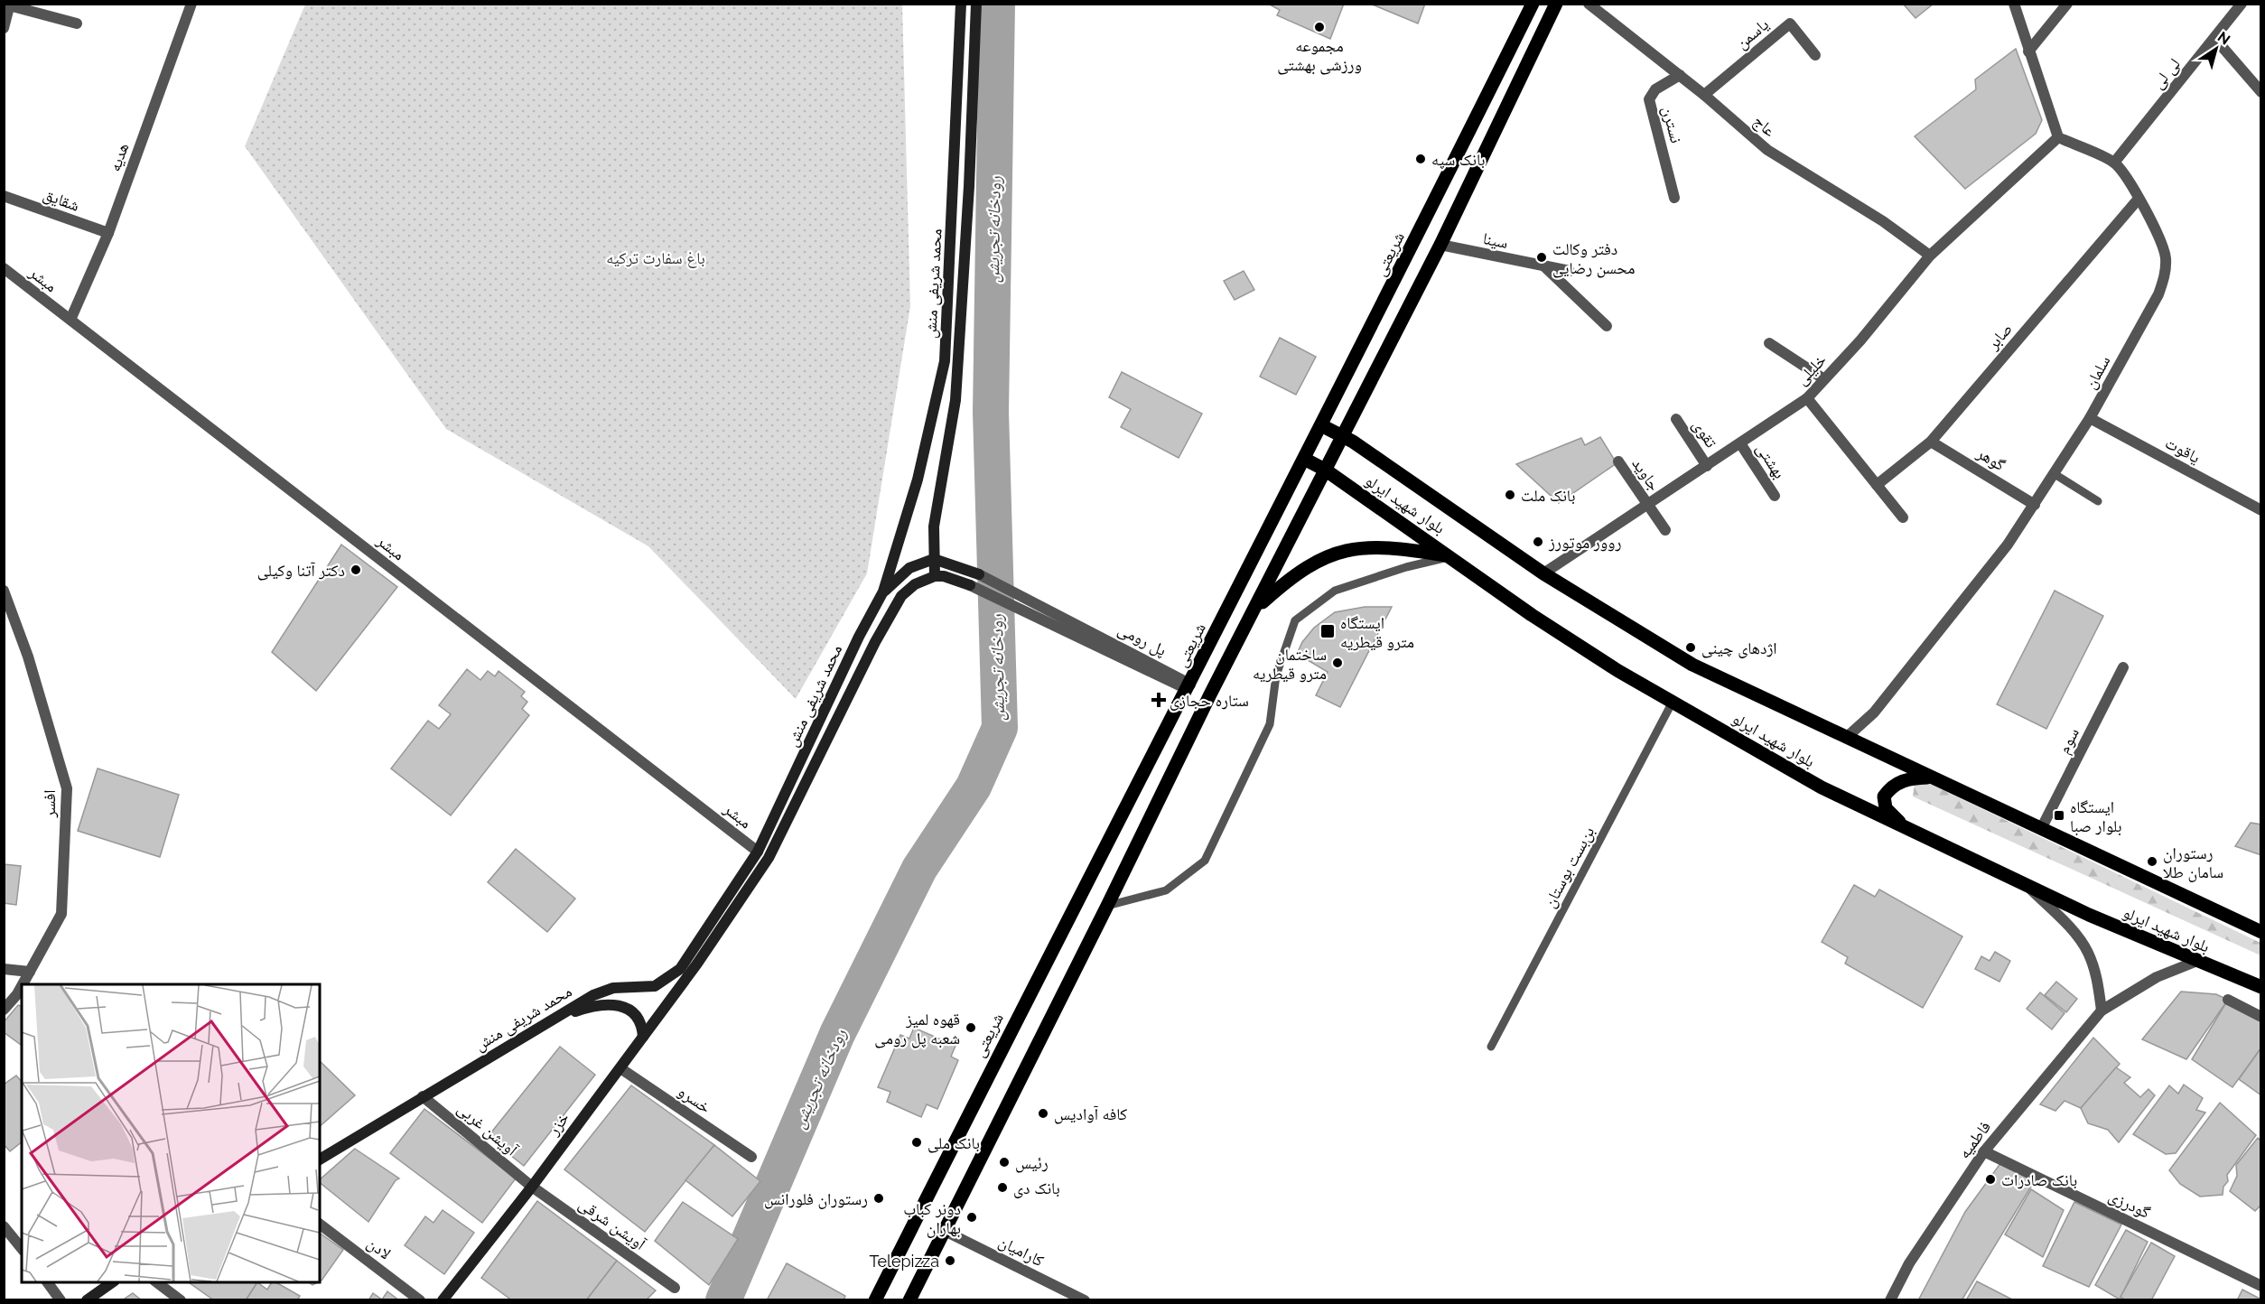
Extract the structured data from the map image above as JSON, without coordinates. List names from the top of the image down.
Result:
{
  "streets": {
    "main road": ["شریعتی", "بلوار شهید ایرلو"],
    "street": [
      "یاسمن",
      "لی لی",
      "نسترن",
      "عاج",
      "هدیه",
      "شقایق",
      "سینا",
      "مبشر",
      "محمد شریفی منش",
      "صابر",
      "خلیلی",
      "سلمان",
      "تقوی",
      "یاقوت",
      "گوهر",
      "بهشتی",
      "جاوید",
      "پل رومی",
      "سوم",
      "افسر",
      "خسرو",
      "خزر",
      "آویشن غربی",
      "فاطمیه",
      "گودرزی",
      "آویشن شرقی",
      "لادن",
      "کارامیان"
    ],
    "lane": ["بن‌بست بوستان"]
  },
  "crossings": [
    ["یاسمن", "عاج"],
    ["لی لی", "سلمان"],
    ["نسترن", "عاج"],
    ["عاج", "خلیلی"],
    ["هدیه", "شقایق"],
    ["هدیه", "مبشر"],
    ["شریعتی", "بلوار شهید ایرلو"],
    ["شریعتی", "پل رومی"],
    ["مبشر", "محمد شریفی منش"],
    ["محمد شریفی منش", "پل رومی"],
    ["محمد شریفی منش", "خزر"],
    ["محمد شریفی منش", "آویشن غربی"],
    ["صابر", "سلمان"],
    ["صابر", "گوهر"],
    ["خلیلی", "تقوی"],
    ["خلیلی", "بهشتی"],
    ["خلیلی", "جاوید"],
    ["خلیلی", "بلوار شهید ایرلو"],
    ["سلمان", "یاقوت"],
    ["سلمان", "گوهر"],
    ["سلمان", "بلوار شهید ایرلو"],
    ["بلوار شهید ایرلو", "سوم"],
    ["بلوار شهید ایرلو", "بن‌بست بوستان"],
    ["بلوار شهید ایرلو", "فاطمیه"],
    ["خسرو", "خزر"],
    ["خزر", "آویشن غربی"],
    ["خزر", "آویشن شرقی"],
    ["آویشن غربی", "آویشن شرقی"],
    ["فاطمیه", "گودرزی"]
  ],
  "water": ["رودخانه تجریش"],
  "parks": ["باغ سفارت ترکیه"],
  "places": {
    "other": [
      "مجموعه ورزشی بهشتی",
      "بانک سپه",
      "دفتر وکالت محسن رضایی",
      "بانک ملت",
      "روور موتورز",
      "دکتر آتنا وکیلی",
      "اژدهای چینی",
      "ساختمان مترو قیطریه",
      "رستوران سامان طلا",
      "قهوه لمیز شعبه پل رومی",
      "کافه آوادیس",
      "بانک ملی",
      "رئیس",
      "بانک صادرات",
      "بانک دی",
      "رستوران فلورانس",
      "دونر کباب بهاران",
      "Telepizza"
    ],
    "transit": ["ایستگاه مترو قیطریه", "ایستگاه بلوار صبا"],
    "health": ["ستاره حجازی"]
  },
  "north": "top right"
}
